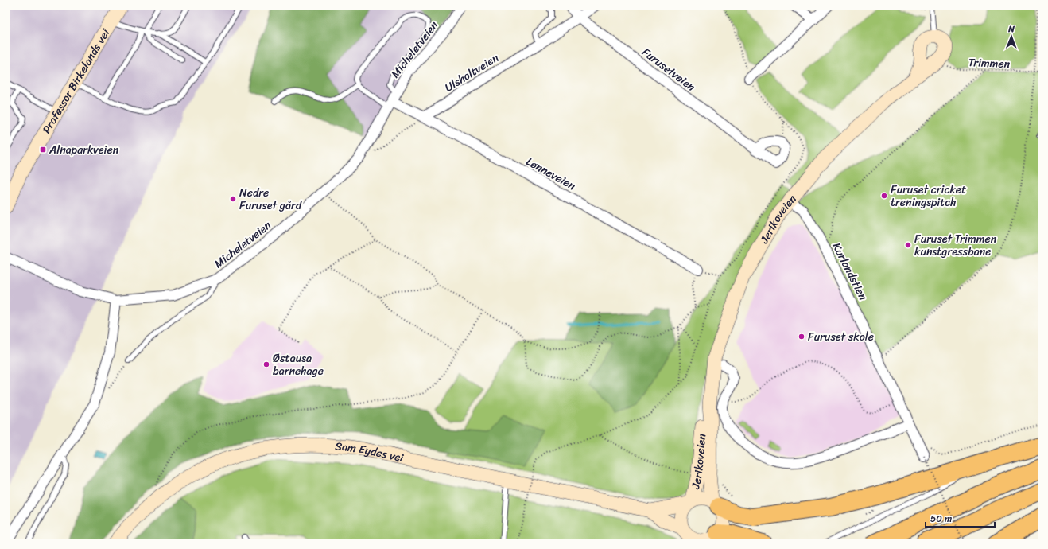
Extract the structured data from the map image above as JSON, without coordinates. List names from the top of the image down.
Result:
{
  "streets": {
    "main road": ["Professor Birkelands vei", "Jerikoveien", "Sam Eydes vei"],
    "street": [
      "Micheletveien",
      "Furusetveien",
      "Ulsholtveien",
      "Lønneveien",
      "Kurlandstien"
    ],
    "path": ["Trimmen"]
  },
  "crossings": [
    ["Micheletveien", "Lønneveien"],
    ["Trimmen", "Jerikoveien"],
    ["Furusetveien", "Ulsholtveien"],
    ["Ulsholtveien", "Lønneveien"],
    ["Jerikoveien", "Kurlandstien"],
    ["Jerikoveien", "Sam Eydes vei"]
  ],
  "places": {
    "transit": ["Alnaparkveien"],
    "other": [
      "Furuset cricket treningspitch",
      "Nedre Furuset gård",
      "Furuset Trimmen kunstgressbane",
      "Furuset skole",
      "Østausa barnehage"
    ]
  },
  "scale_bar": "50 m",
  "north": "top"
}
